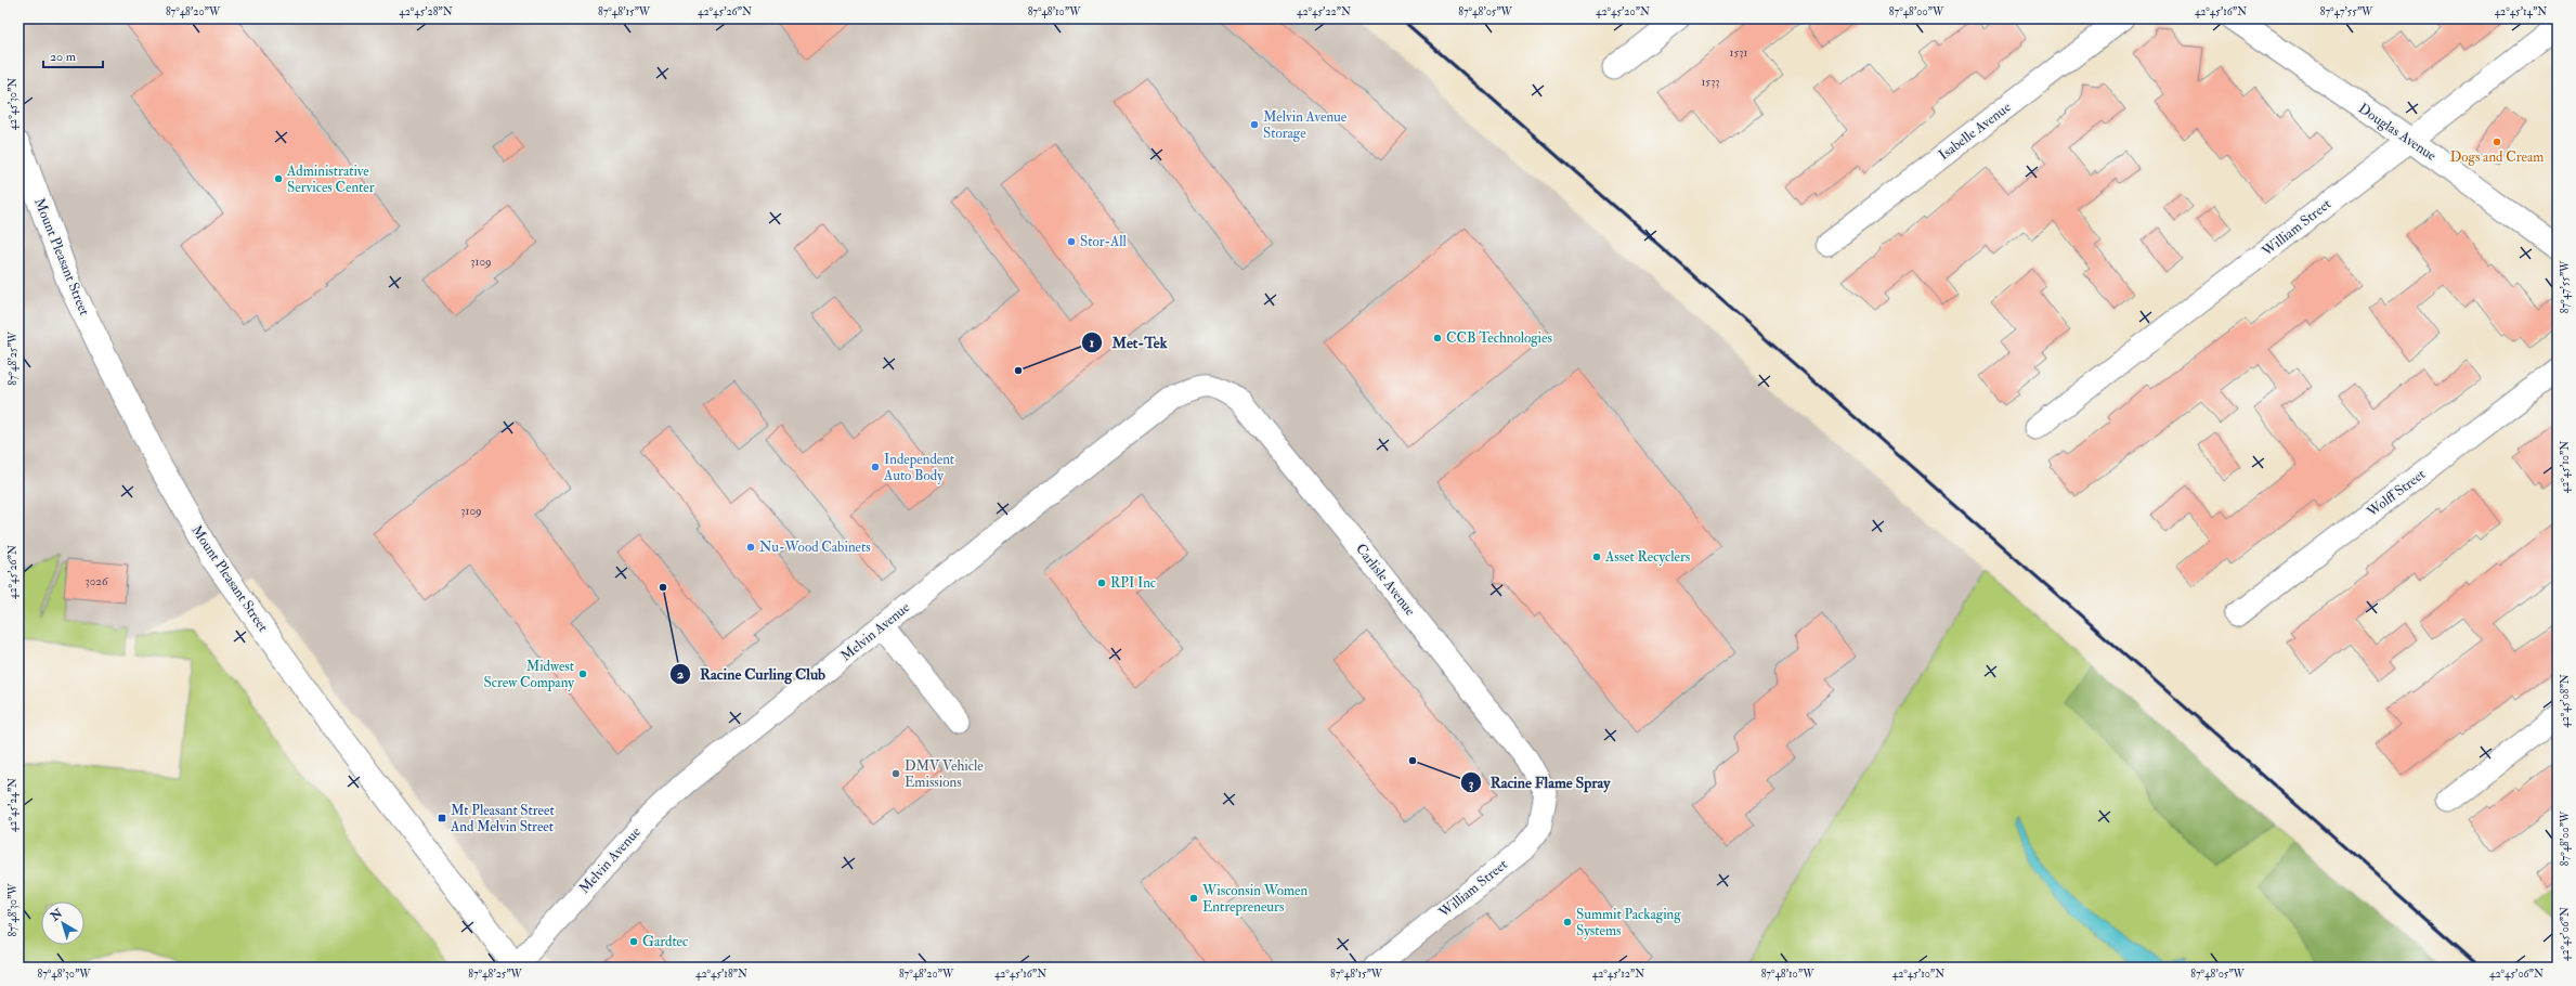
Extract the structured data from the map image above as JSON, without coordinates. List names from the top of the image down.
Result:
{
  "streets": {
    "street": [
      "Isabelle Avenue",
      "Douglas Avenue",
      "William Street",
      "Mount Pleasant Street",
      "Wolff Street",
      "Carlisle Avenue",
      "Melvin Avenue"
    ]
  },
  "crossings": [
    ["Douglas Avenue", "William Street"],
    ["William Street", "Carlisle Avenue"],
    ["Mount Pleasant Street", "Melvin Avenue"],
    ["Carlisle Avenue", "Melvin Avenue"]
  ],
  "places": {
    "other": [
      "Melvin Avenue Storage",
      "Dogs and Cream",
      "Administrative Services Center",
      "Stor-All",
      "CCB Technologies",
      "Met-Tek",
      "Independent Auto Body",
      "Nu-Wood Cabinets",
      "Asset Recyclers",
      "RPI Inc",
      "Racine Curling Club",
      "Midwest Screw Company",
      "Racine Flame Spray",
      "DMV Vehicle Emissions",
      "Wisconsin Women Entrepreneurs",
      "Summit Packaging Systems",
      "Gardtec"
    ],
    "transit": ["Mt Pleasant Street And Melvin Street"]
  },
  "house_numbers": [
    "1531",
    "1533",
    "3109",
    "3109",
    "3026"
  ],
  "scale_bar": "20 m",
  "north": "top left",
  "coordinates": [
    "87°48'20\"W",
    "42°45'28\"N",
    "87°48'15\"W",
    "42°45'26\"N",
    "87°48'10\"W",
    "42°45'22\"N",
    "87°48'05\"W",
    "42°45'20\"N",
    "87°48'00\"W",
    "42°45'16\"N",
    "87°47'55\"W",
    "42°45'14\"N",
    "42°45'30\"N",
    "87°48'25\"W",
    "42°45'10\"N",
    "42°45'08\"N",
    "42°45'24\"N",
    "87°48'30\"W",
    "42°45'06\"N",
    "42°45'18\"N",
    "42°45'12\"N"
  ]
}
